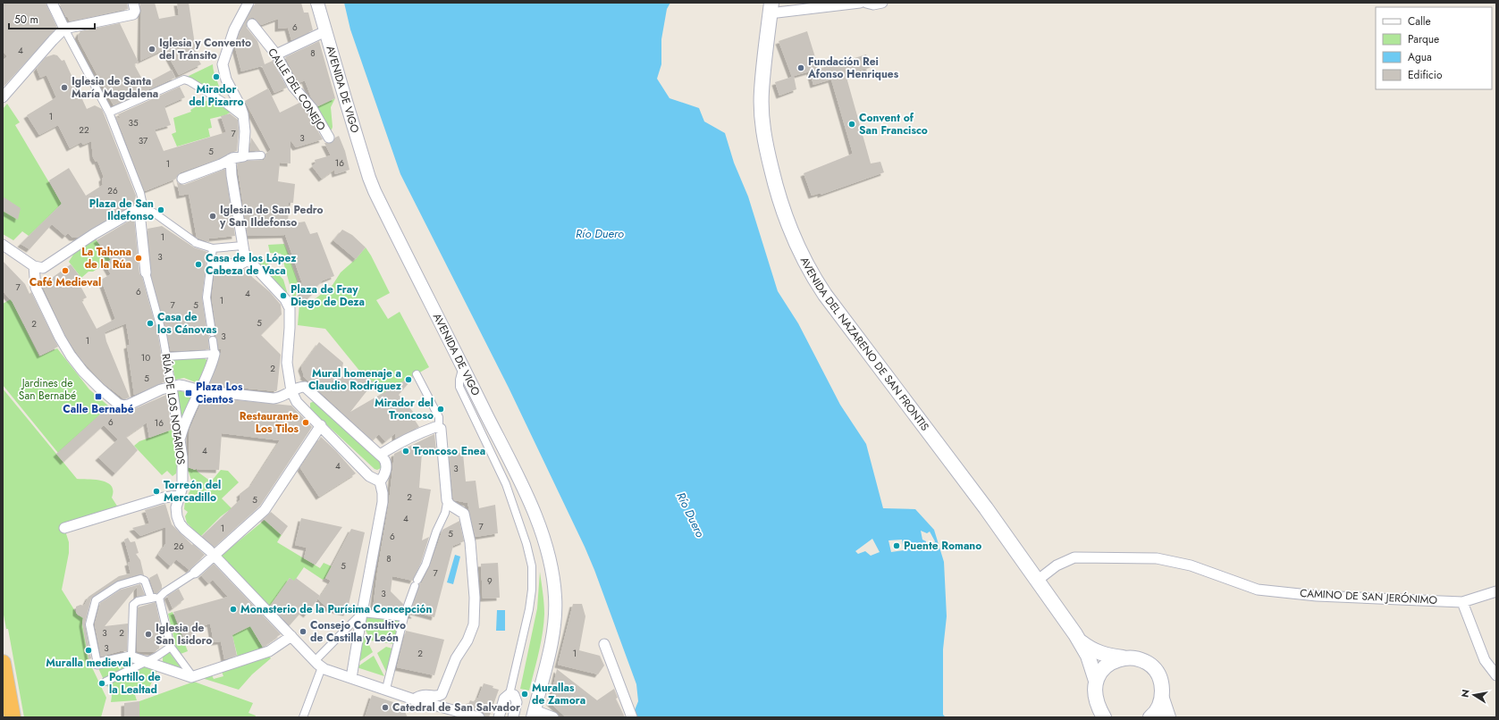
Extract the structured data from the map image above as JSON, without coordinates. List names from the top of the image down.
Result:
{
  "streets": {
    "main road": ["AVENIDA DEL NAZARENO DE SAN FRONTIS"],
    "street": [
      "CALLE DEL CONEJO",
      "AVENIDA DE VIGO",
      "RÚA DE LOS NOTARIOS",
      "CAMINO DE SAN JERÓNIMO"
    ]
  },
  "crossings": [
    ["AVENIDA DEL NAZARENO DE SAN FRONTIS", "CAMINO DE SAN JERÓNIMO"]
  ],
  "water": ["Río Duero"],
  "parks": ["Jardines de San Bernabé"],
  "places": {
    "other": [
      "Iglesia y Convento del Tránsito",
      "Fundación Rei Afonso Henriques",
      "Mirador del Pizarro",
      "Iglesia de Santa María Magdalena",
      "Convent of San Francisco",
      "Plaza de San Ildefonso",
      "Iglesia de San Pedro y San Ildefonso",
      "La Tahona de la Rúa",
      "Casa de los López Cabeza de Vaca",
      "Café Medieval",
      "Plaza de Fray Diego de Deza",
      "Casa de los Cánovas",
      "Mural homenaje a Claudio Rodríguez",
      "Mirador del Troncoso",
      "Restaurante Los Tilos",
      "Troncoso Enea",
      "Torreón del Mercadillo",
      "Puente Romano",
      "Monasterio de la Purísima Concepción",
      "Consejo Consultivo de Castilla y León",
      "Iglesia de San Isidoro",
      "Muralla medieval",
      "Portillo de la Lealtad",
      "Murallas de Zamora",
      "Catedral de San Salvador"
    ],
    "transit": ["Plaza Los Cientos", "Calle Bernabé"]
  },
  "house_numbers": [
    "6",
    "4",
    "8",
    "1",
    "35",
    "22",
    "7",
    "3",
    "37",
    "5",
    "16",
    "1",
    "26",
    "1",
    "3",
    "7",
    "6",
    "4",
    "1",
    "7",
    "5",
    "5",
    "2",
    "3",
    "1",
    "10",
    "2",
    "5",
    "6",
    "16",
    "4",
    "4",
    "3",
    "2",
    "5",
    "4",
    "7",
    "1",
    "5",
    "6",
    "26",
    "8",
    "5",
    "7",
    "9",
    "3",
    "3",
    "2",
    "3",
    "2",
    "1"
  ],
  "legend": [
    "Calle",
    "Parque",
    "Agua",
    "Edificio"
  ],
  "scale_bar": "50 m",
  "north": "left"
}
